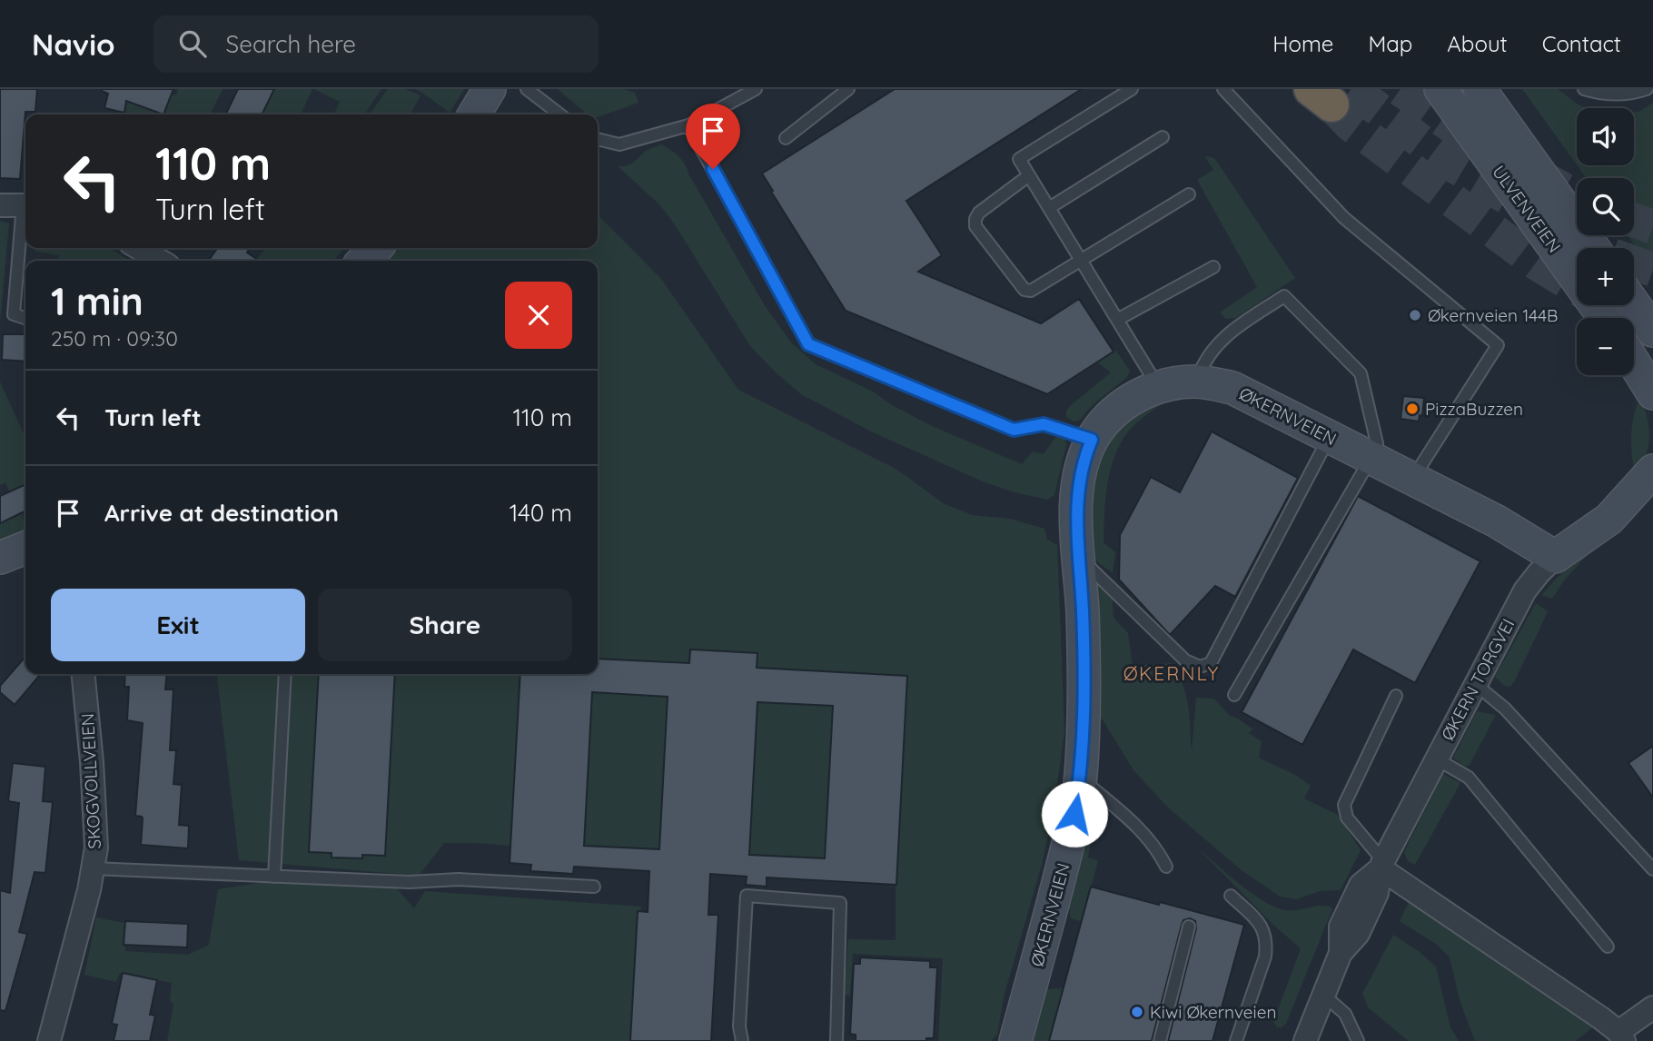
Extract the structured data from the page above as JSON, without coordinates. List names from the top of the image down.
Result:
{
  "streets": {
    "street": [
      "ULVENVEIEN",
      "ØKERNVEIEN",
      "ØKERN TORGVEI",
      "SKOGVOLLVEIEN"
    ]
  },
  "crossings": [
    ["ØKERNVEIEN", "ØKERN TORGVEI"]
  ],
  "districts": ["ØKERNLY"],
  "places": ["Økernveien 144B", "PizzaBuzzen", "Kiwi Økernveien"],
  "page": {
    "header": "Navio",
    "search": "Search here",
    "nav": [
      "Home",
      "Map",
      "About",
      "Contact"
    ],
    "map_buttons": ["+", "−"],
    "turn": ["110 m", "Turn left"],
    "heading": ["1 min", "250 m · 09:30"],
    "list": [
      {
        "name": "Turn left",
        "value": "110 m"
      },
      {
        "name": "Arrive at destination",
        "value": "140 m"
      }
    ],
    "buttons": ["Exit", "Share"]
  }
}
